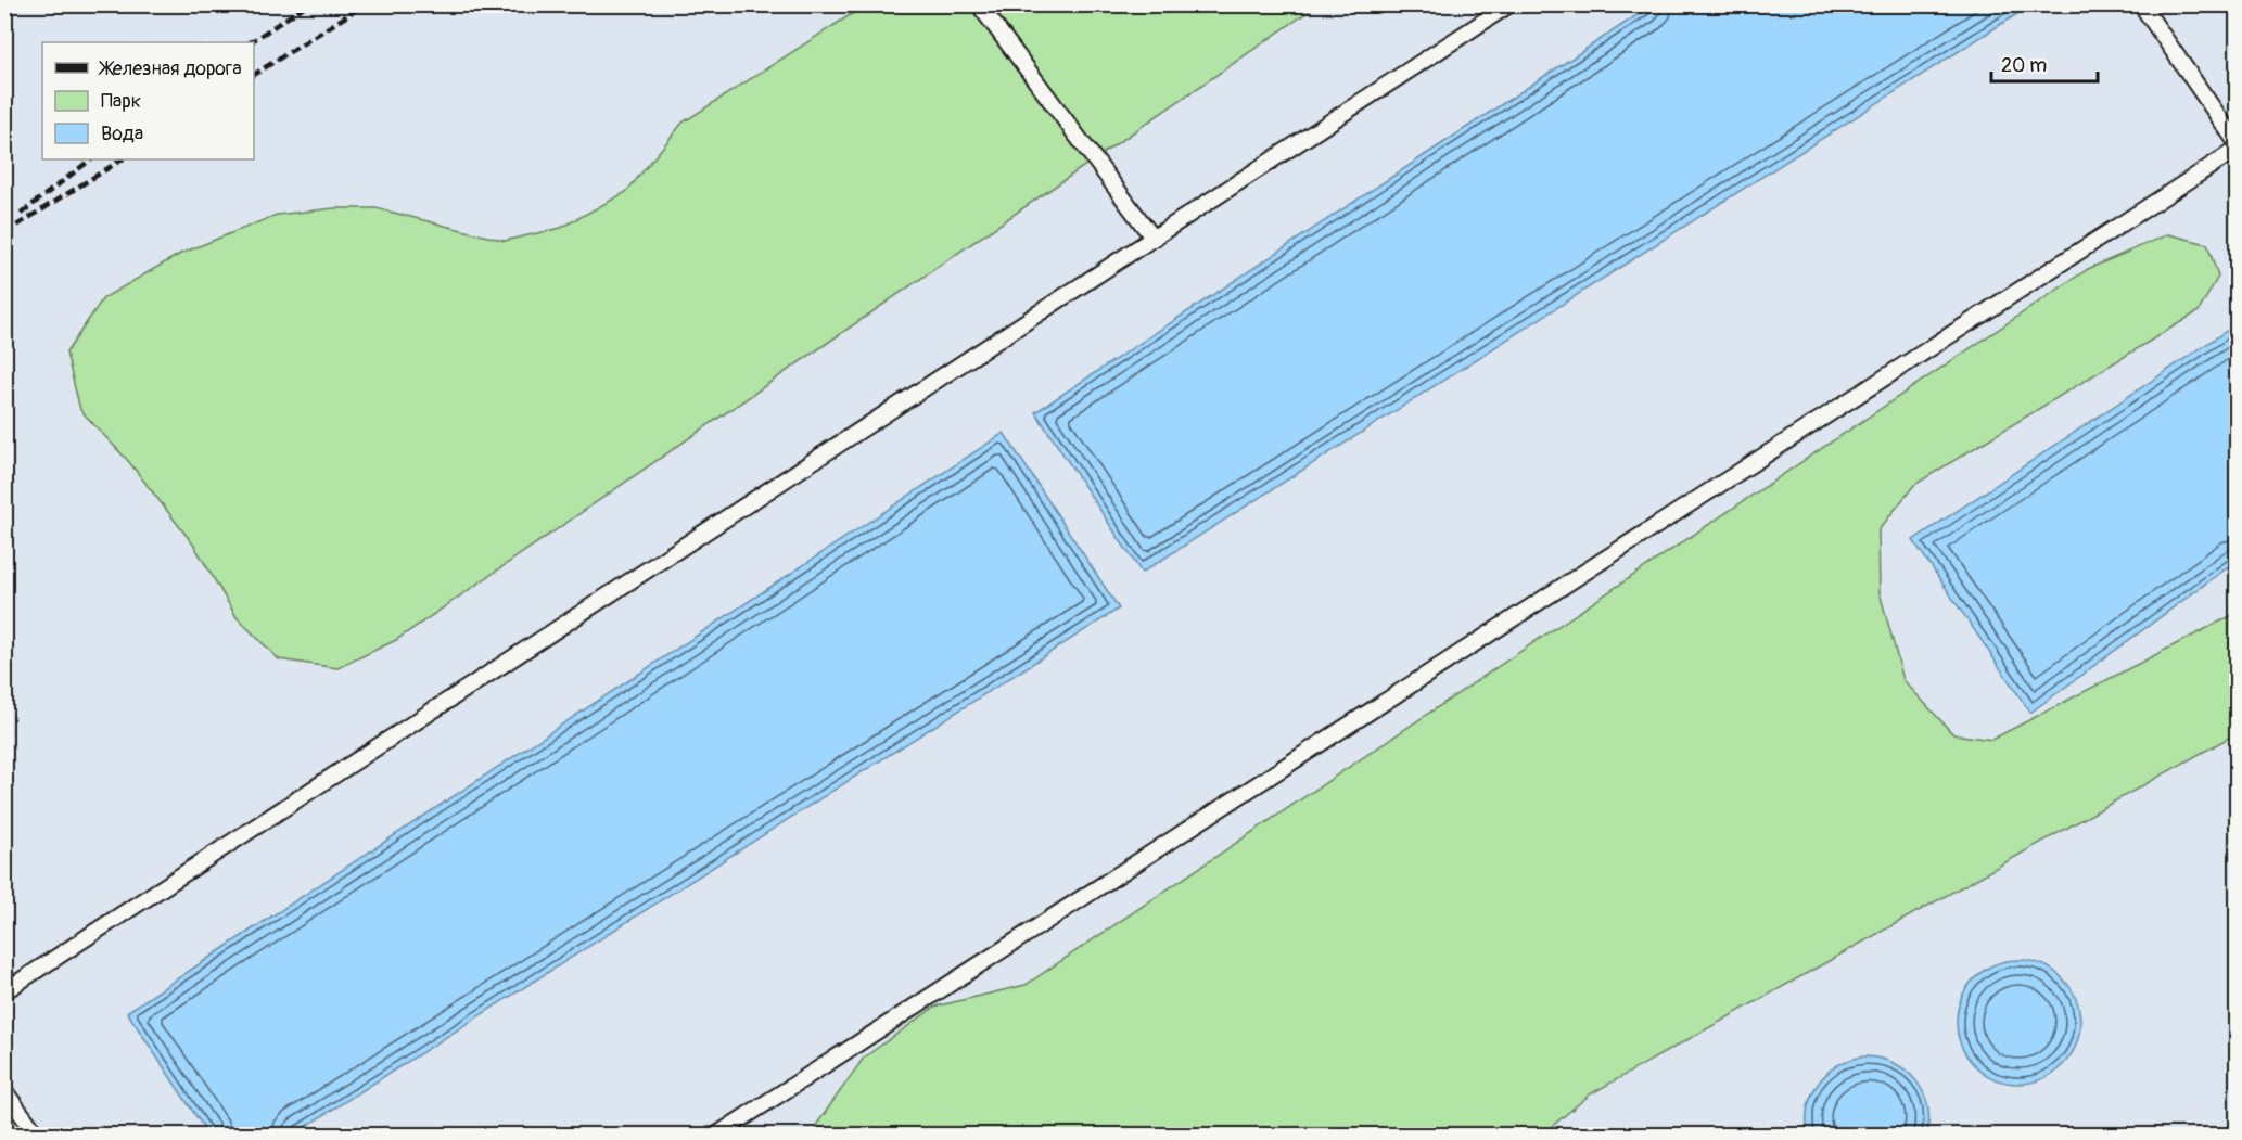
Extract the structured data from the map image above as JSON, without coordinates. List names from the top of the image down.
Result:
{
  "legend": ["Железная дорога", "Парк", "Вода"],
  "scale_bar": "20 m"
}
